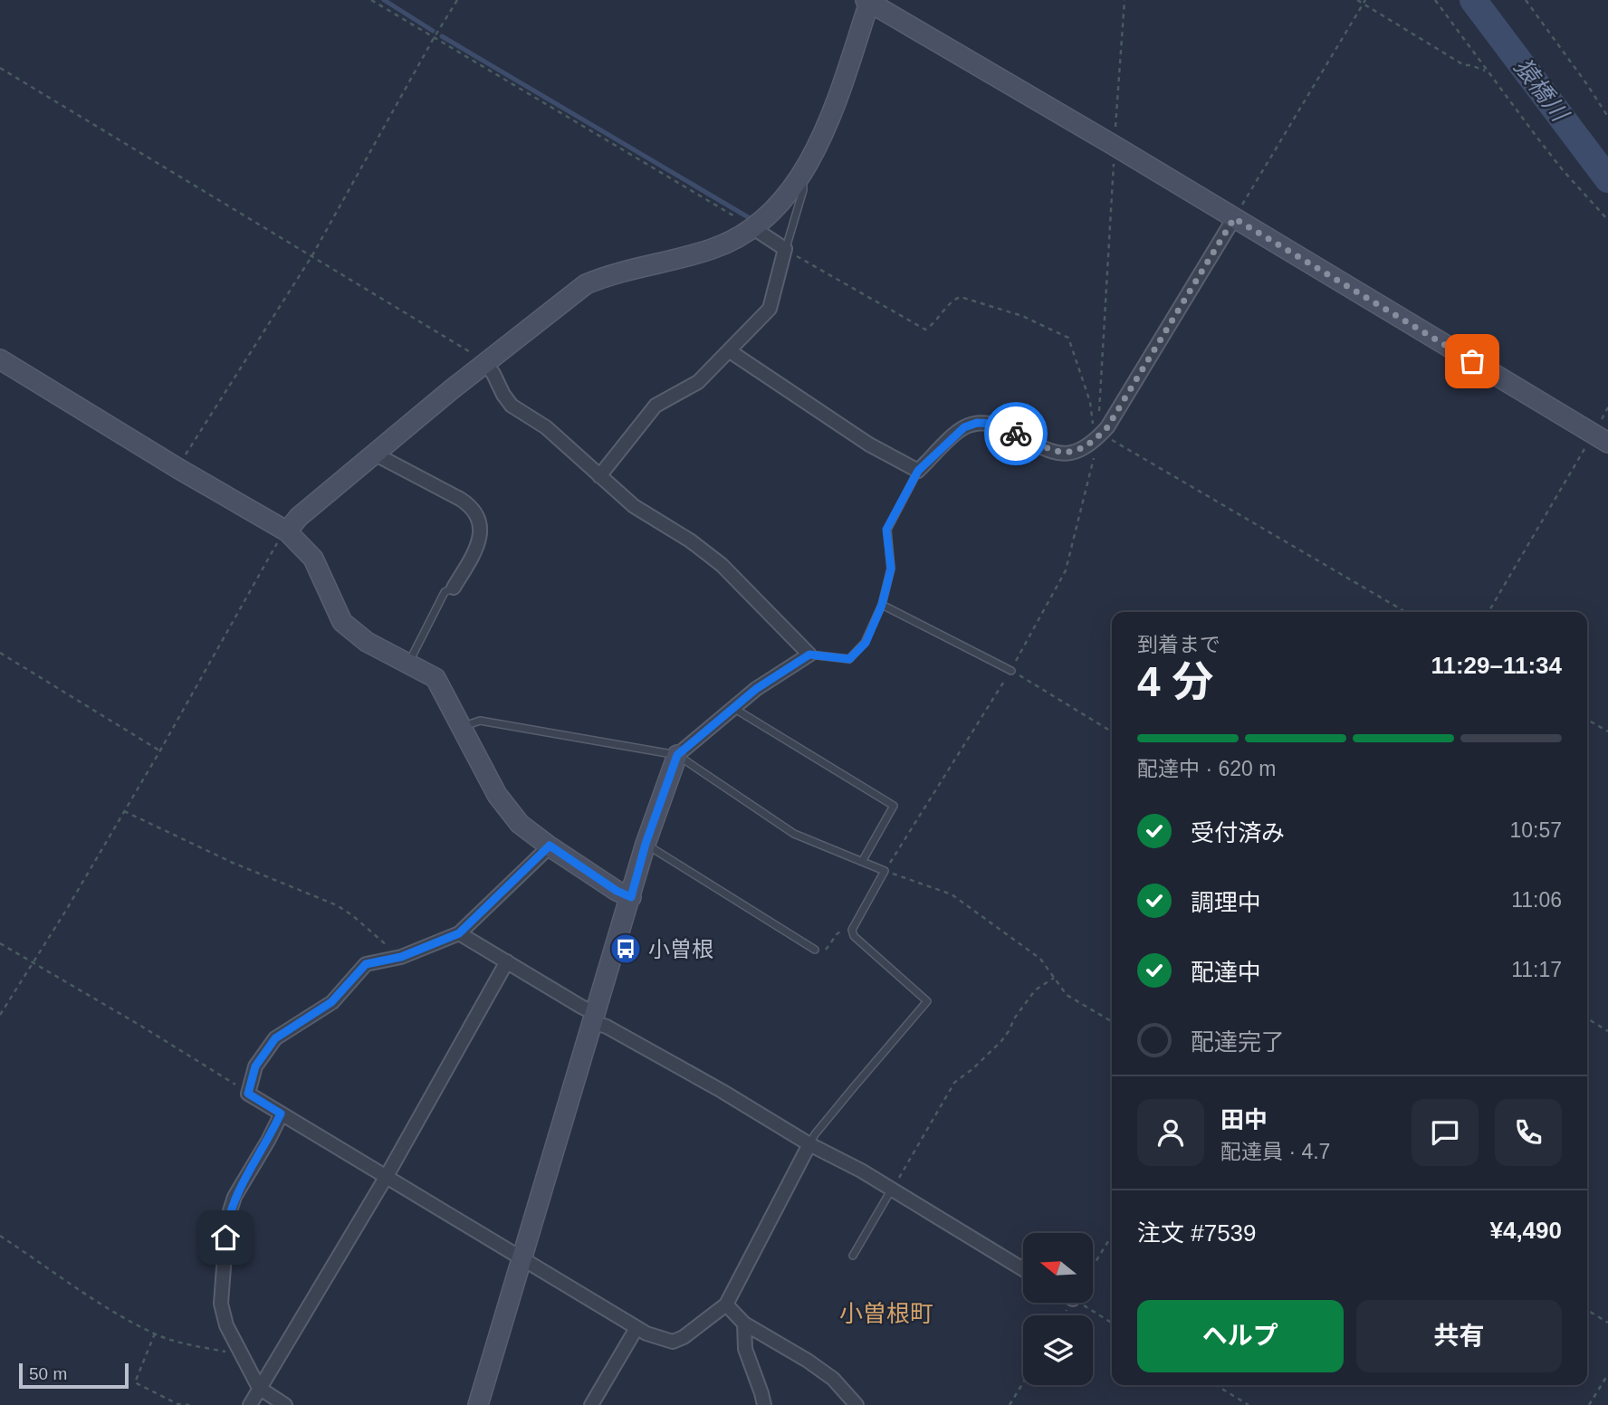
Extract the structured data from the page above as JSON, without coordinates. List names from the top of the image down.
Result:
{
  "districts": ["小曽根町"],
  "water": ["猿橋川"],
  "places": {
    "bus stop": ["小曽根"]
  },
  "scale_bar": "50 m",
  "north": "left",
  "page": {
    "heading": ["4 分", "到着まで", "11:29–11:34"],
    "panel": [
      "田中",
      "配達員 · 4.7",
      "注文 #7539",
      "¥4,490"
    ],
    "bar": "配達中 · 620 m",
    "list": [
      ["受付済み", "10:57"],
      ["調理中", "11:06"],
      ["配達中", "11:17"],
      "配達完了"
    ],
    "buttons": ["ヘルプ", "共有"],
    "scale": "50 m"
  }
}
